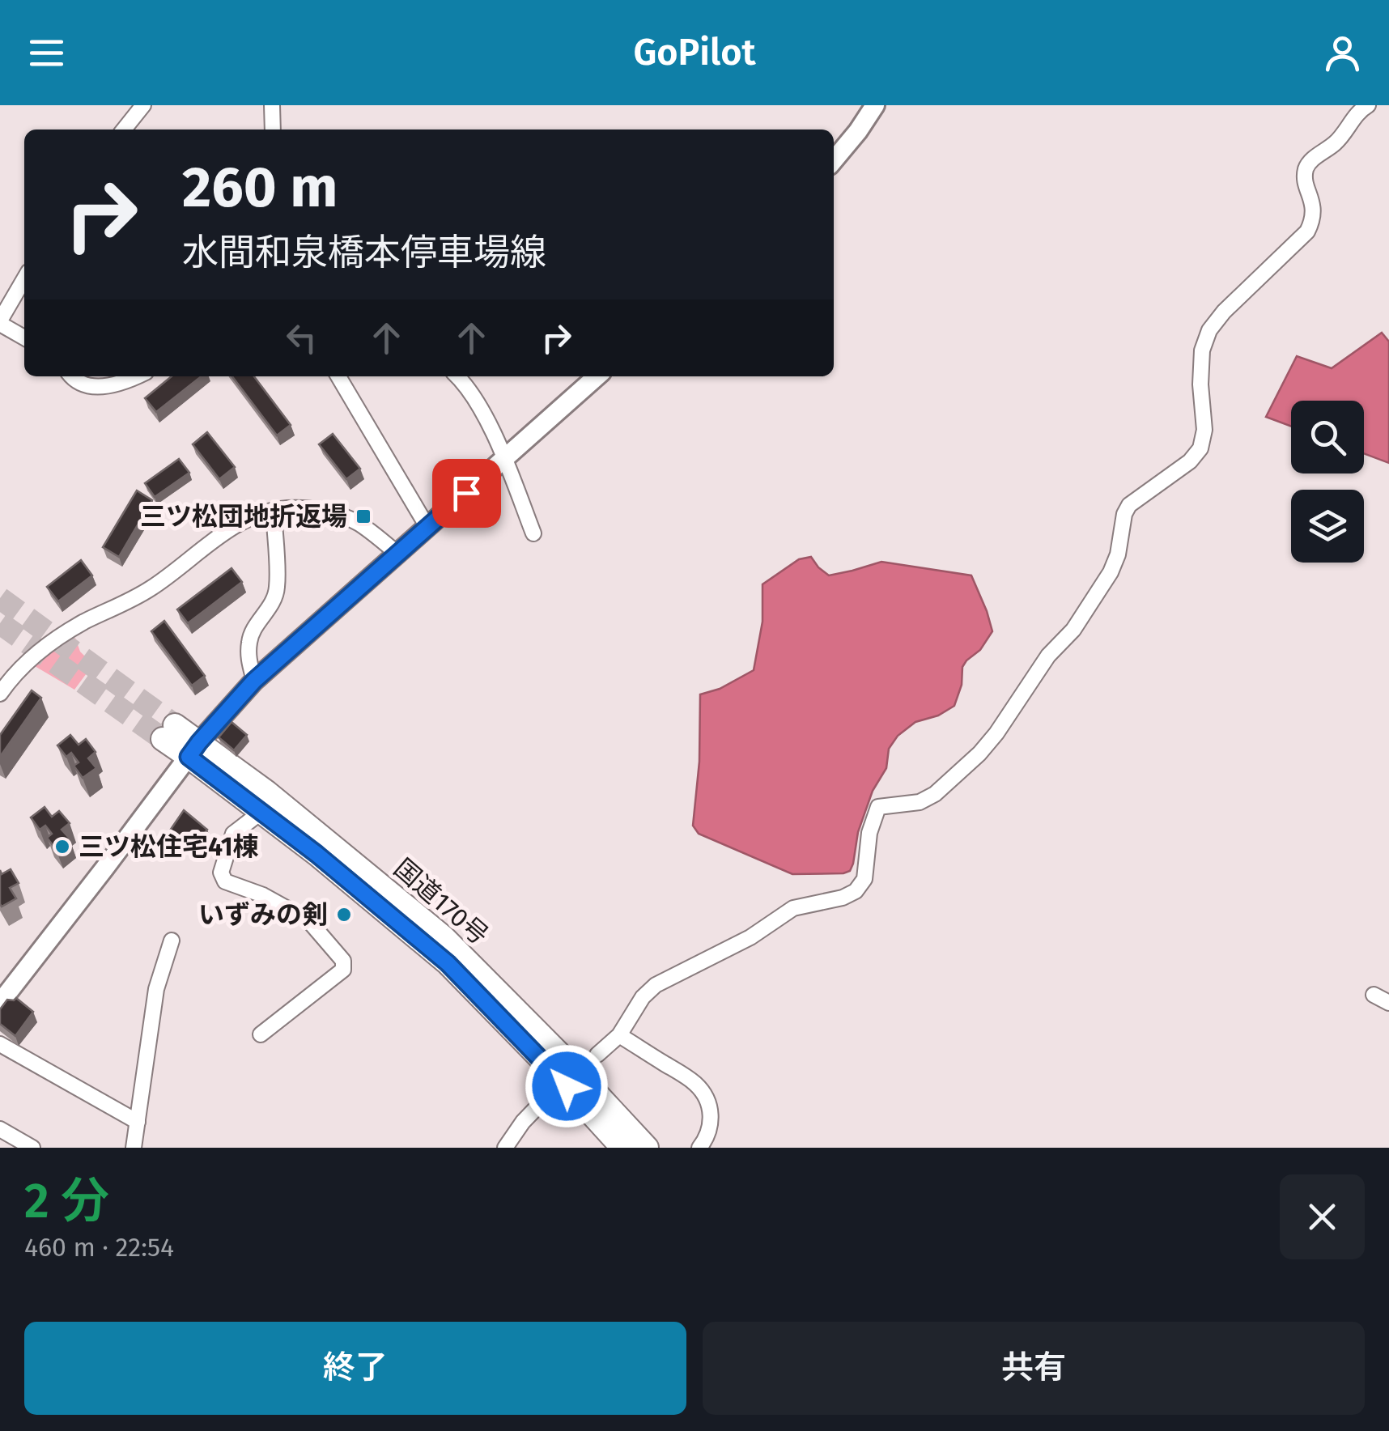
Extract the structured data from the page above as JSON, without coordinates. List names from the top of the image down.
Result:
{
  "streets": {
    "highway": ["国道170号"]
  },
  "places": {
    "transit": ["三ツ松団地折返場"],
    "other": ["三ツ松住宅41棟", "いずみの剣"]
  },
  "page": {
    "header": "GoPilot",
    "turn": ["260 m", "水間和泉橋本停車場線"],
    "heading": ["2 分", "460 m · 22:54"],
    "buttons": ["終了", "共有"]
  }
}
